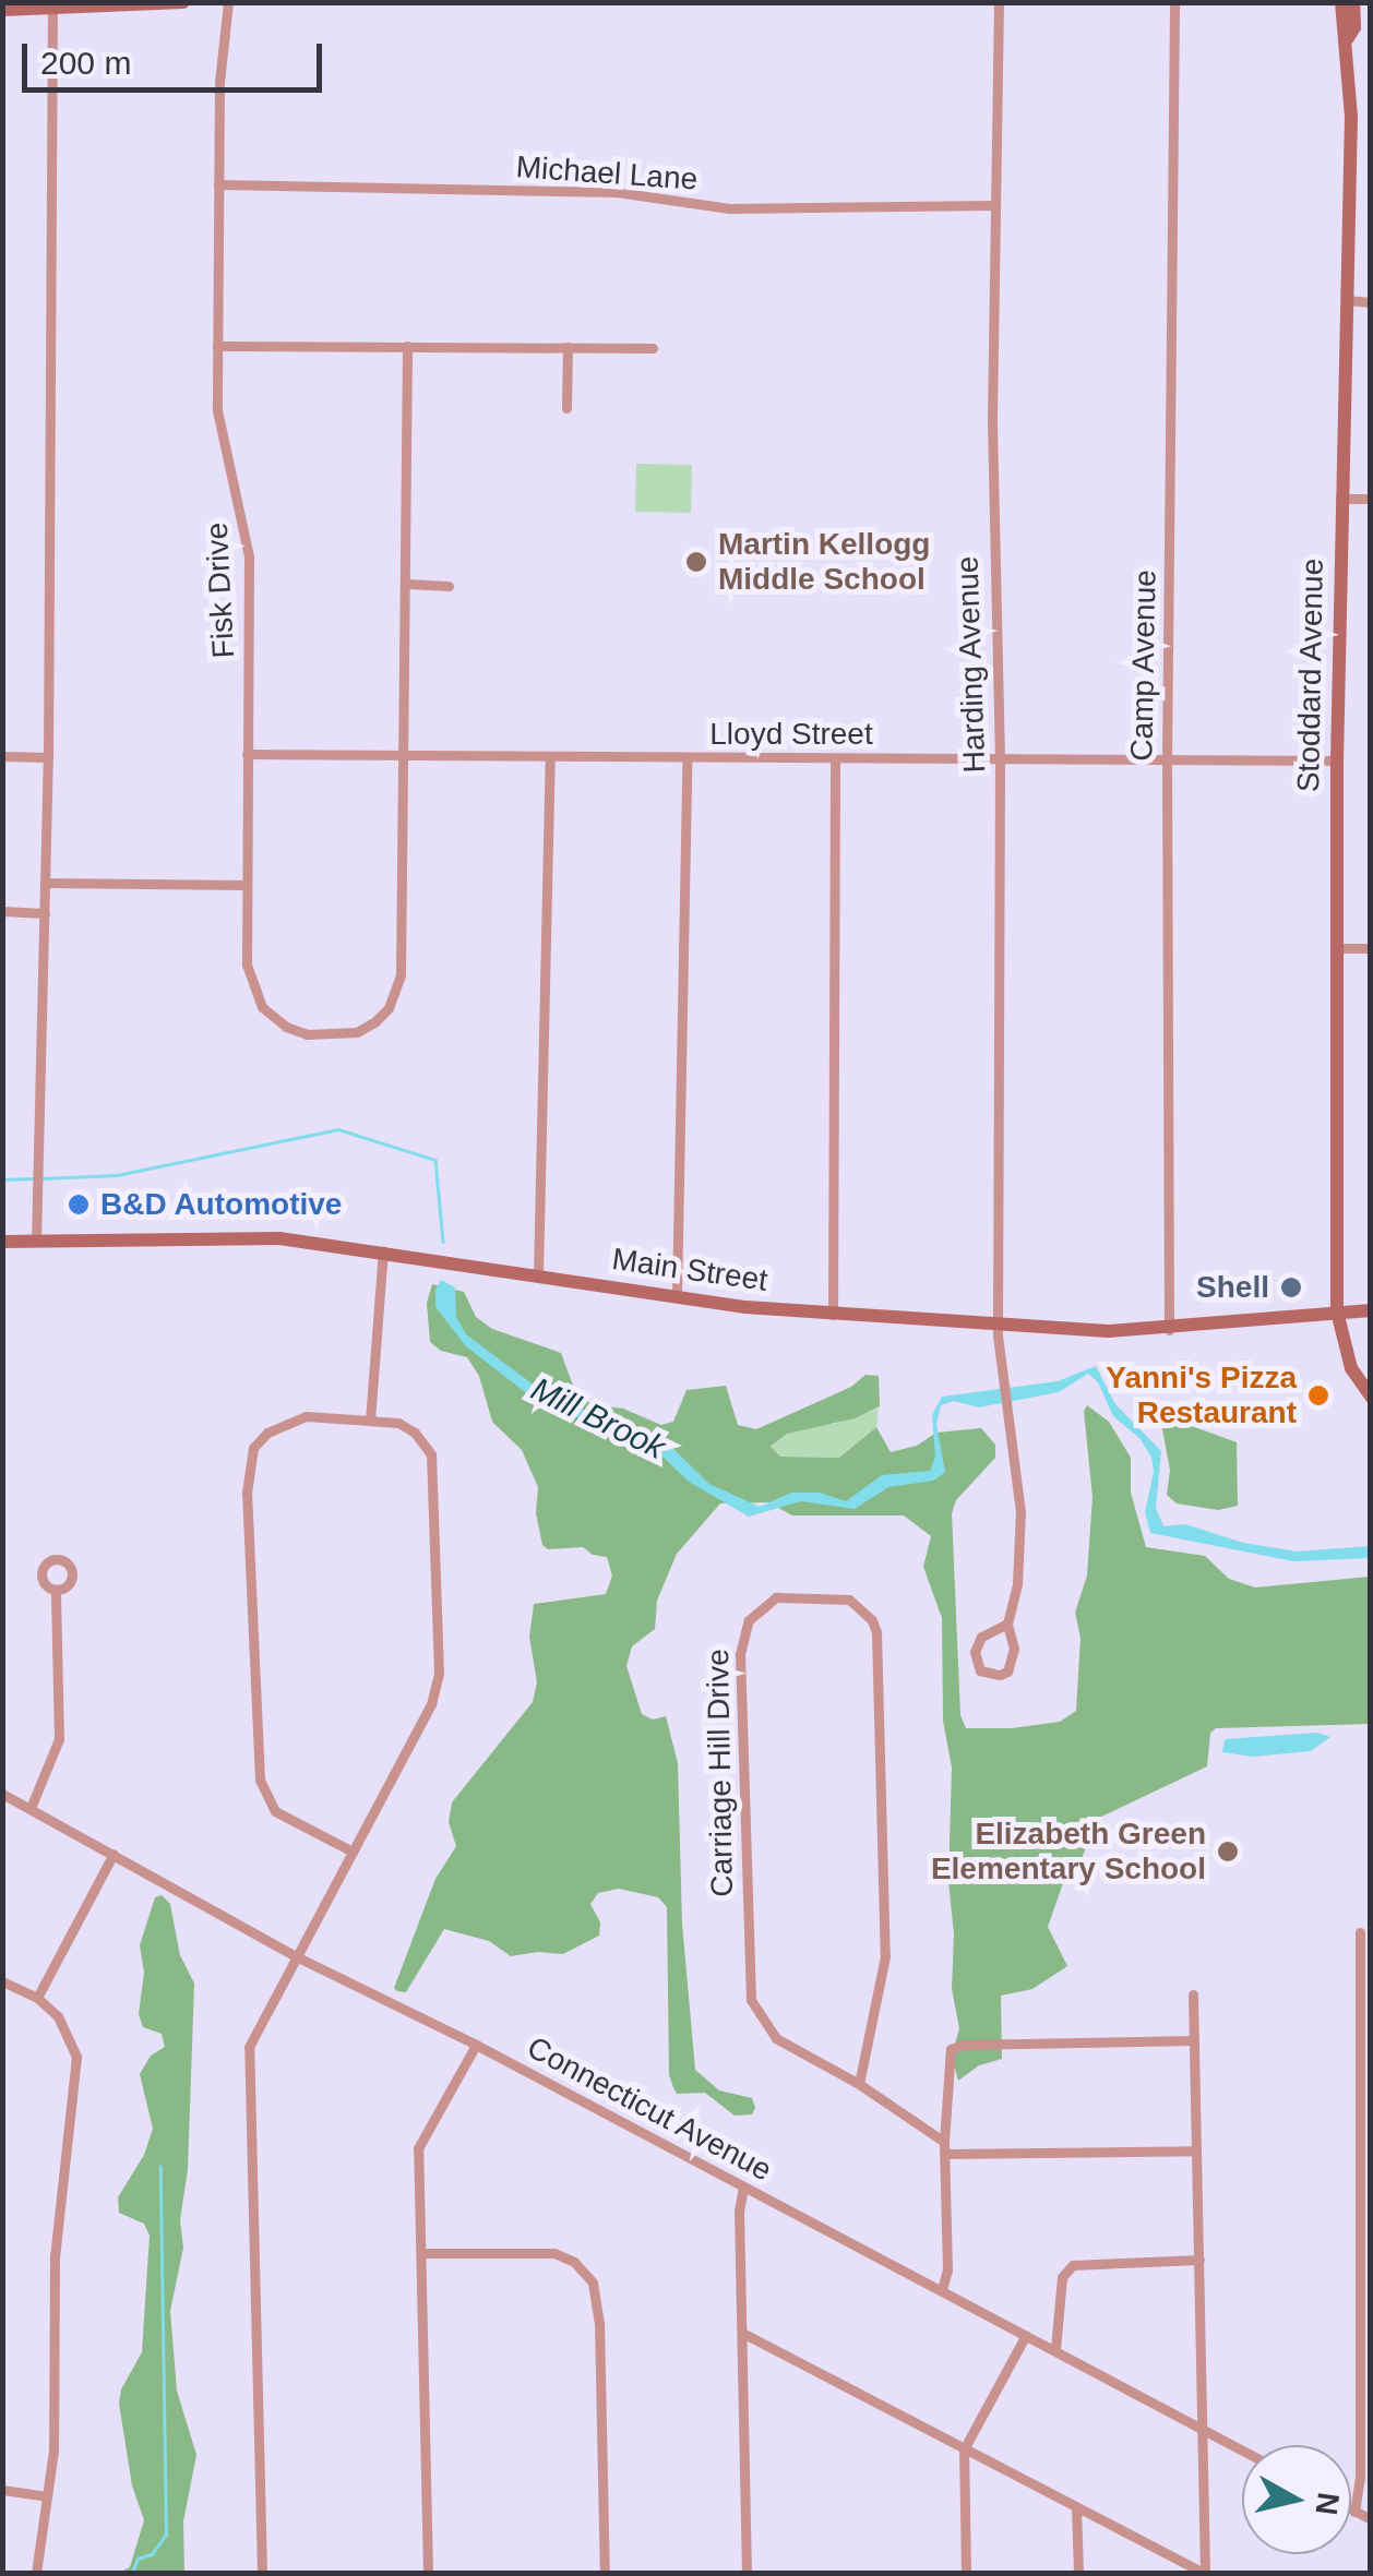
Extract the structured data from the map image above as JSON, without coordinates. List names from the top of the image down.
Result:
{
  "streets": {
    "main road": ["Stoddard Avenue", "Main Street"],
    "street": [
      "Michael Lane",
      "Fisk Drive",
      "Harding Avenue",
      "Camp Avenue",
      "Lloyd Street",
      "Carriage Hill Drive",
      "Connecticut Avenue"
    ]
  },
  "crossings": [
    ["Michael Lane", "Fisk Drive"],
    ["Michael Lane", "Harding Avenue"],
    ["Fisk Drive", "Lloyd Street"],
    ["Harding Avenue", "Lloyd Street"],
    ["Harding Avenue", "Main Street"],
    ["Camp Avenue", "Lloyd Street"],
    ["Camp Avenue", "Main Street"],
    ["Stoddard Avenue", "Lloyd Street"],
    ["Stoddard Avenue", "Main Street"]
  ],
  "water": ["Mill Brook"],
  "places": [
    "Martin Kellogg Middle School",
    "B&D Automotive",
    "Shell",
    "Yanni's Pizza Restaurant",
    "Elizabeth Green Elementary School"
  ],
  "scale_bar": "200 m",
  "north": "right"
}
